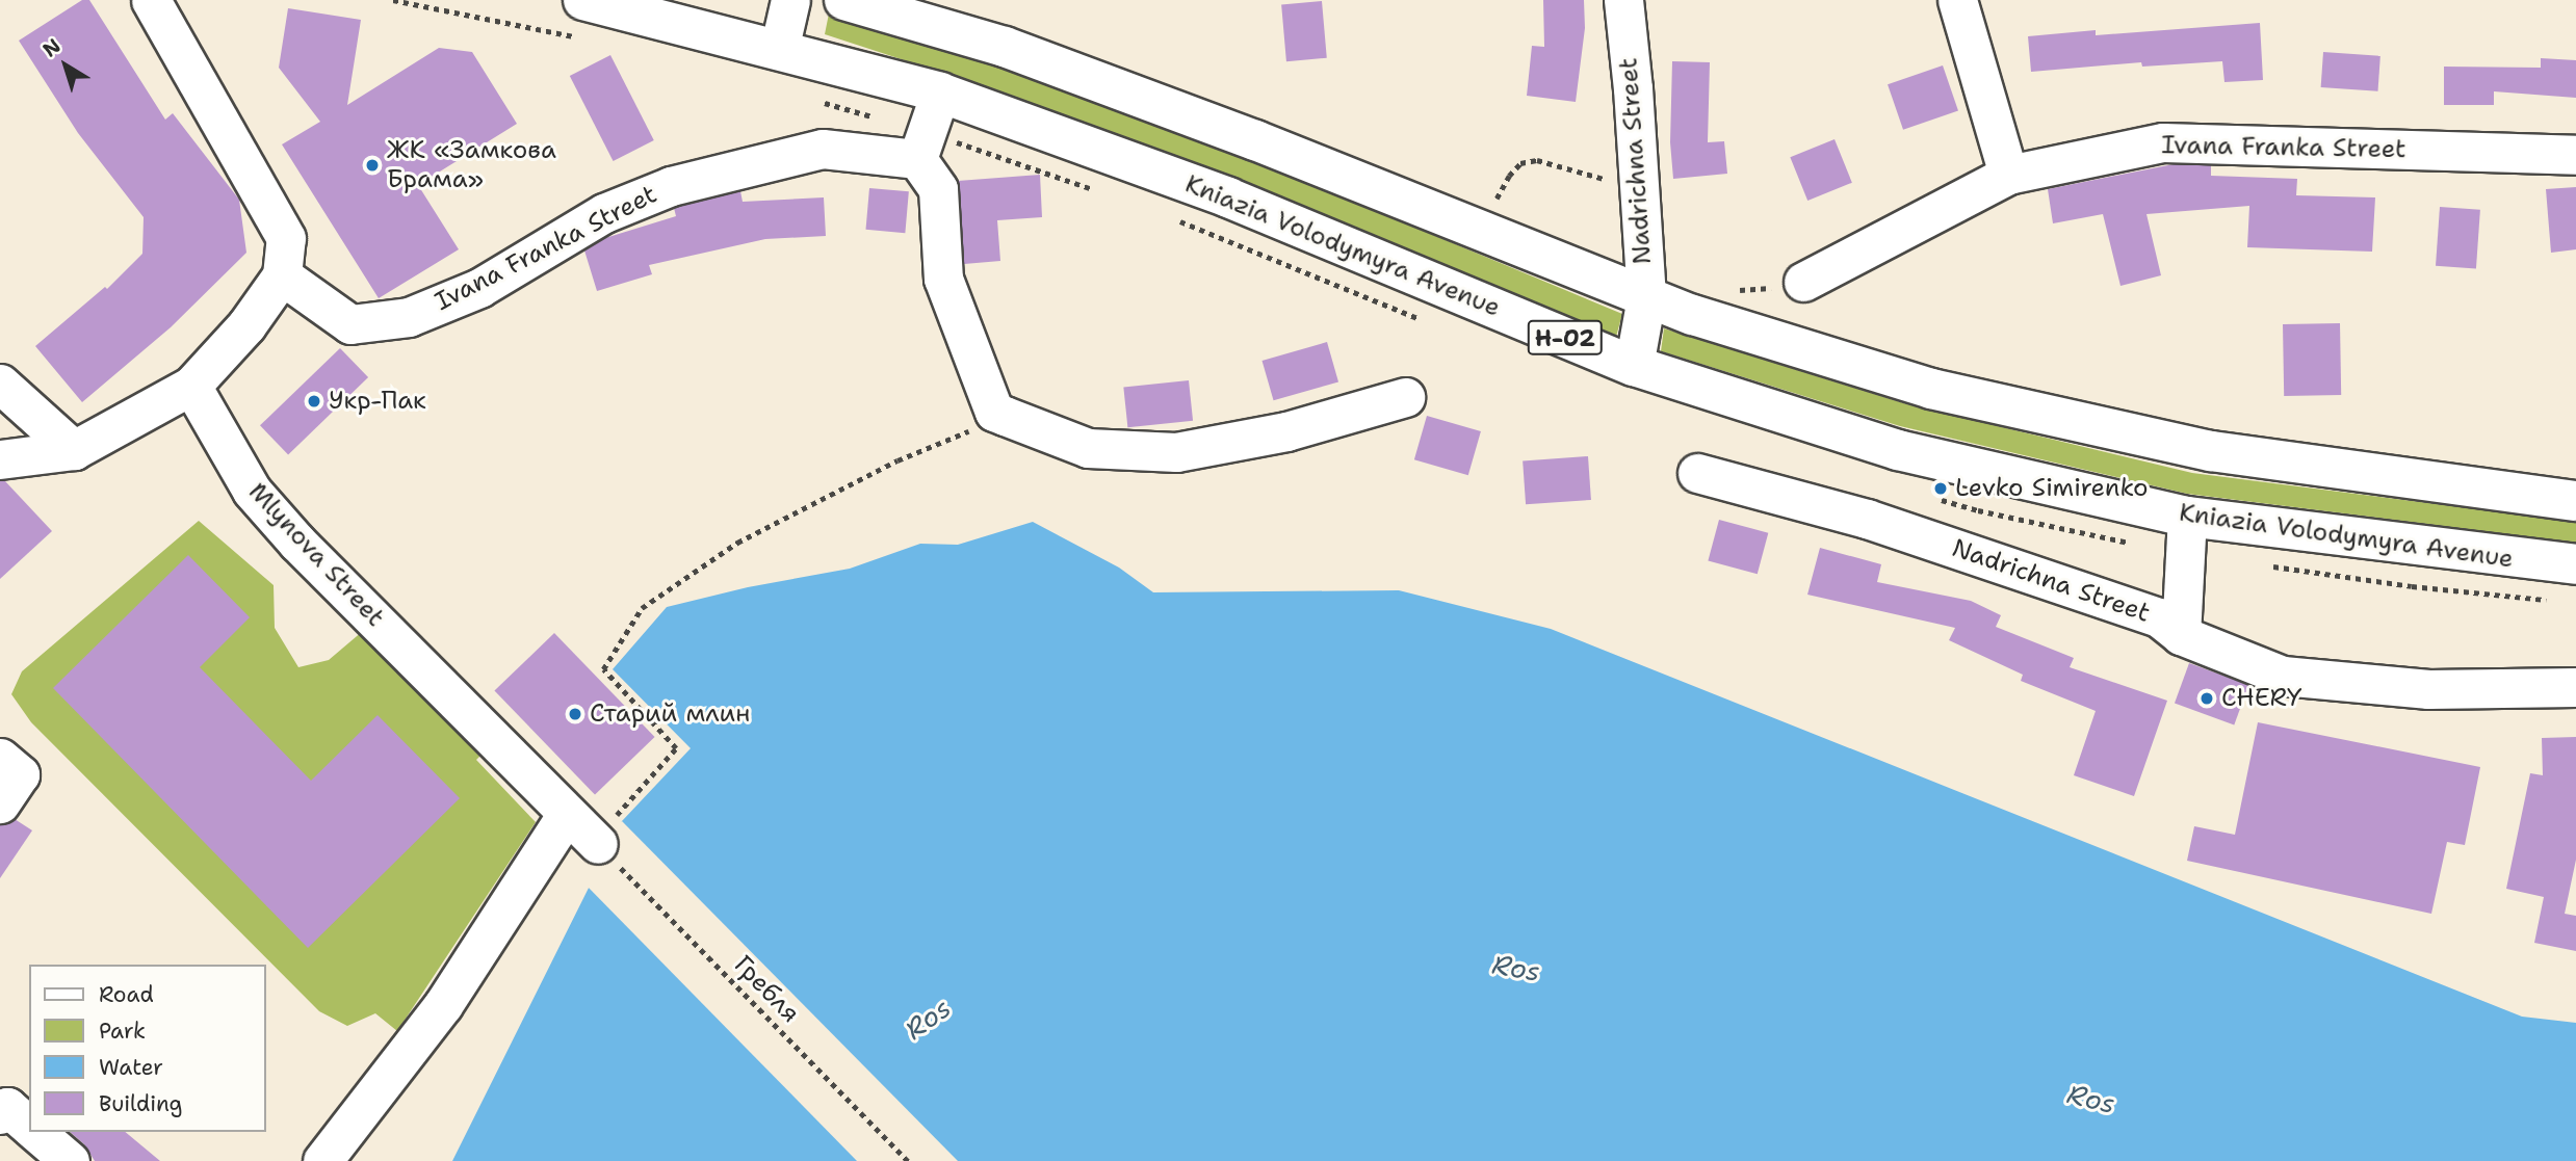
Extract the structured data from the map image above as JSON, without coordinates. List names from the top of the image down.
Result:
{
  "streets": {
    "main road": ["Kniazia Volodymyra Avenue", "Н-02"],
    "street": ["Ivana Franka Street", "Nadrichna Street", "Mlynova Street"],
    "path": ["Гребля"]
  },
  "crossings": [
    ["Nadrichna Street", "Kniazia Volodymyra Avenue"],
    ["Nadrichna Street", "Н-02"],
    ["Mlynova Street", "Гребля"]
  ],
  "water": ["Ros"],
  "places": [
    "ЖК «Замкова Брама»",
    "Укр-Пак",
    "Levko Simirenko",
    "CHERY",
    "Старий млин"
  ],
  "legend": [
    "Road",
    "Park",
    "Water",
    "Building"
  ],
  "north": "top left"
}
